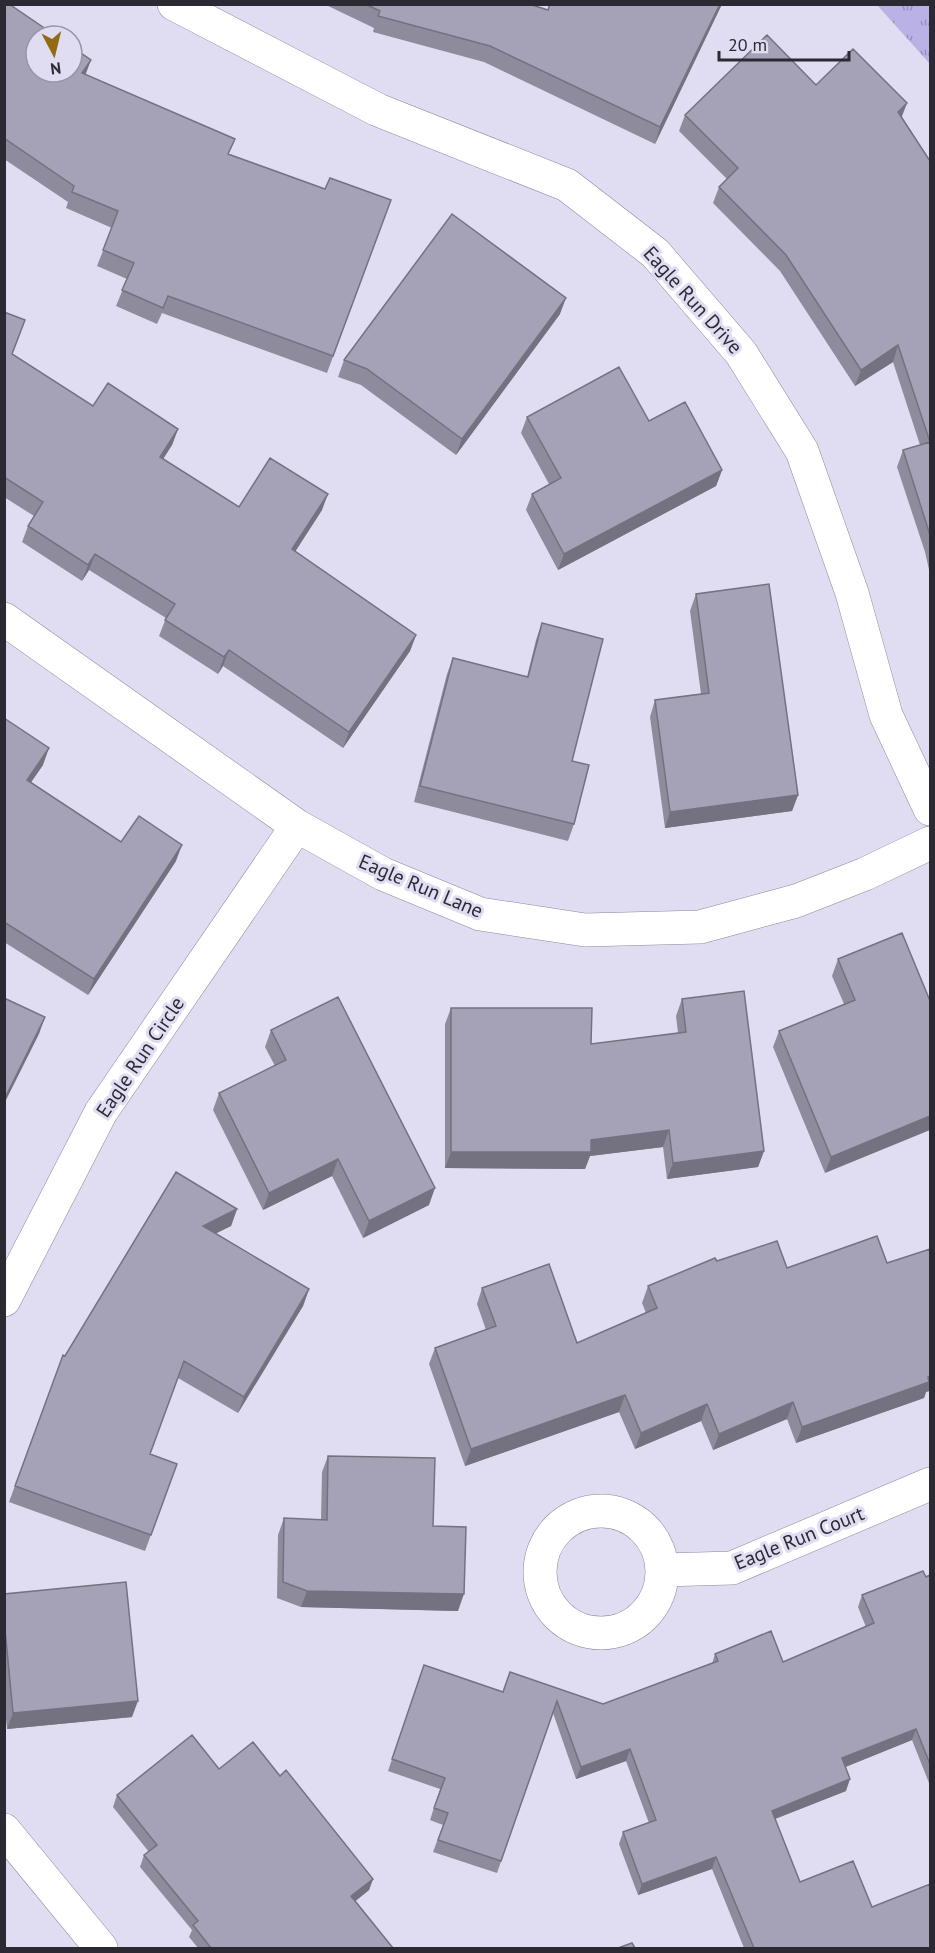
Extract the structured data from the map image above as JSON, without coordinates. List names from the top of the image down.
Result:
{
  "streets": {
    "street": [
      "Eagle Run Drive",
      "Eagle Run Lane",
      "Eagle Run Circle",
      "Eagle Run Court"
    ]
  },
  "crossings": [
    ["Eagle Run Lane", "Eagle Run Circle"]
  ],
  "scale_bar": "20 m",
  "north": "bottom"
}
